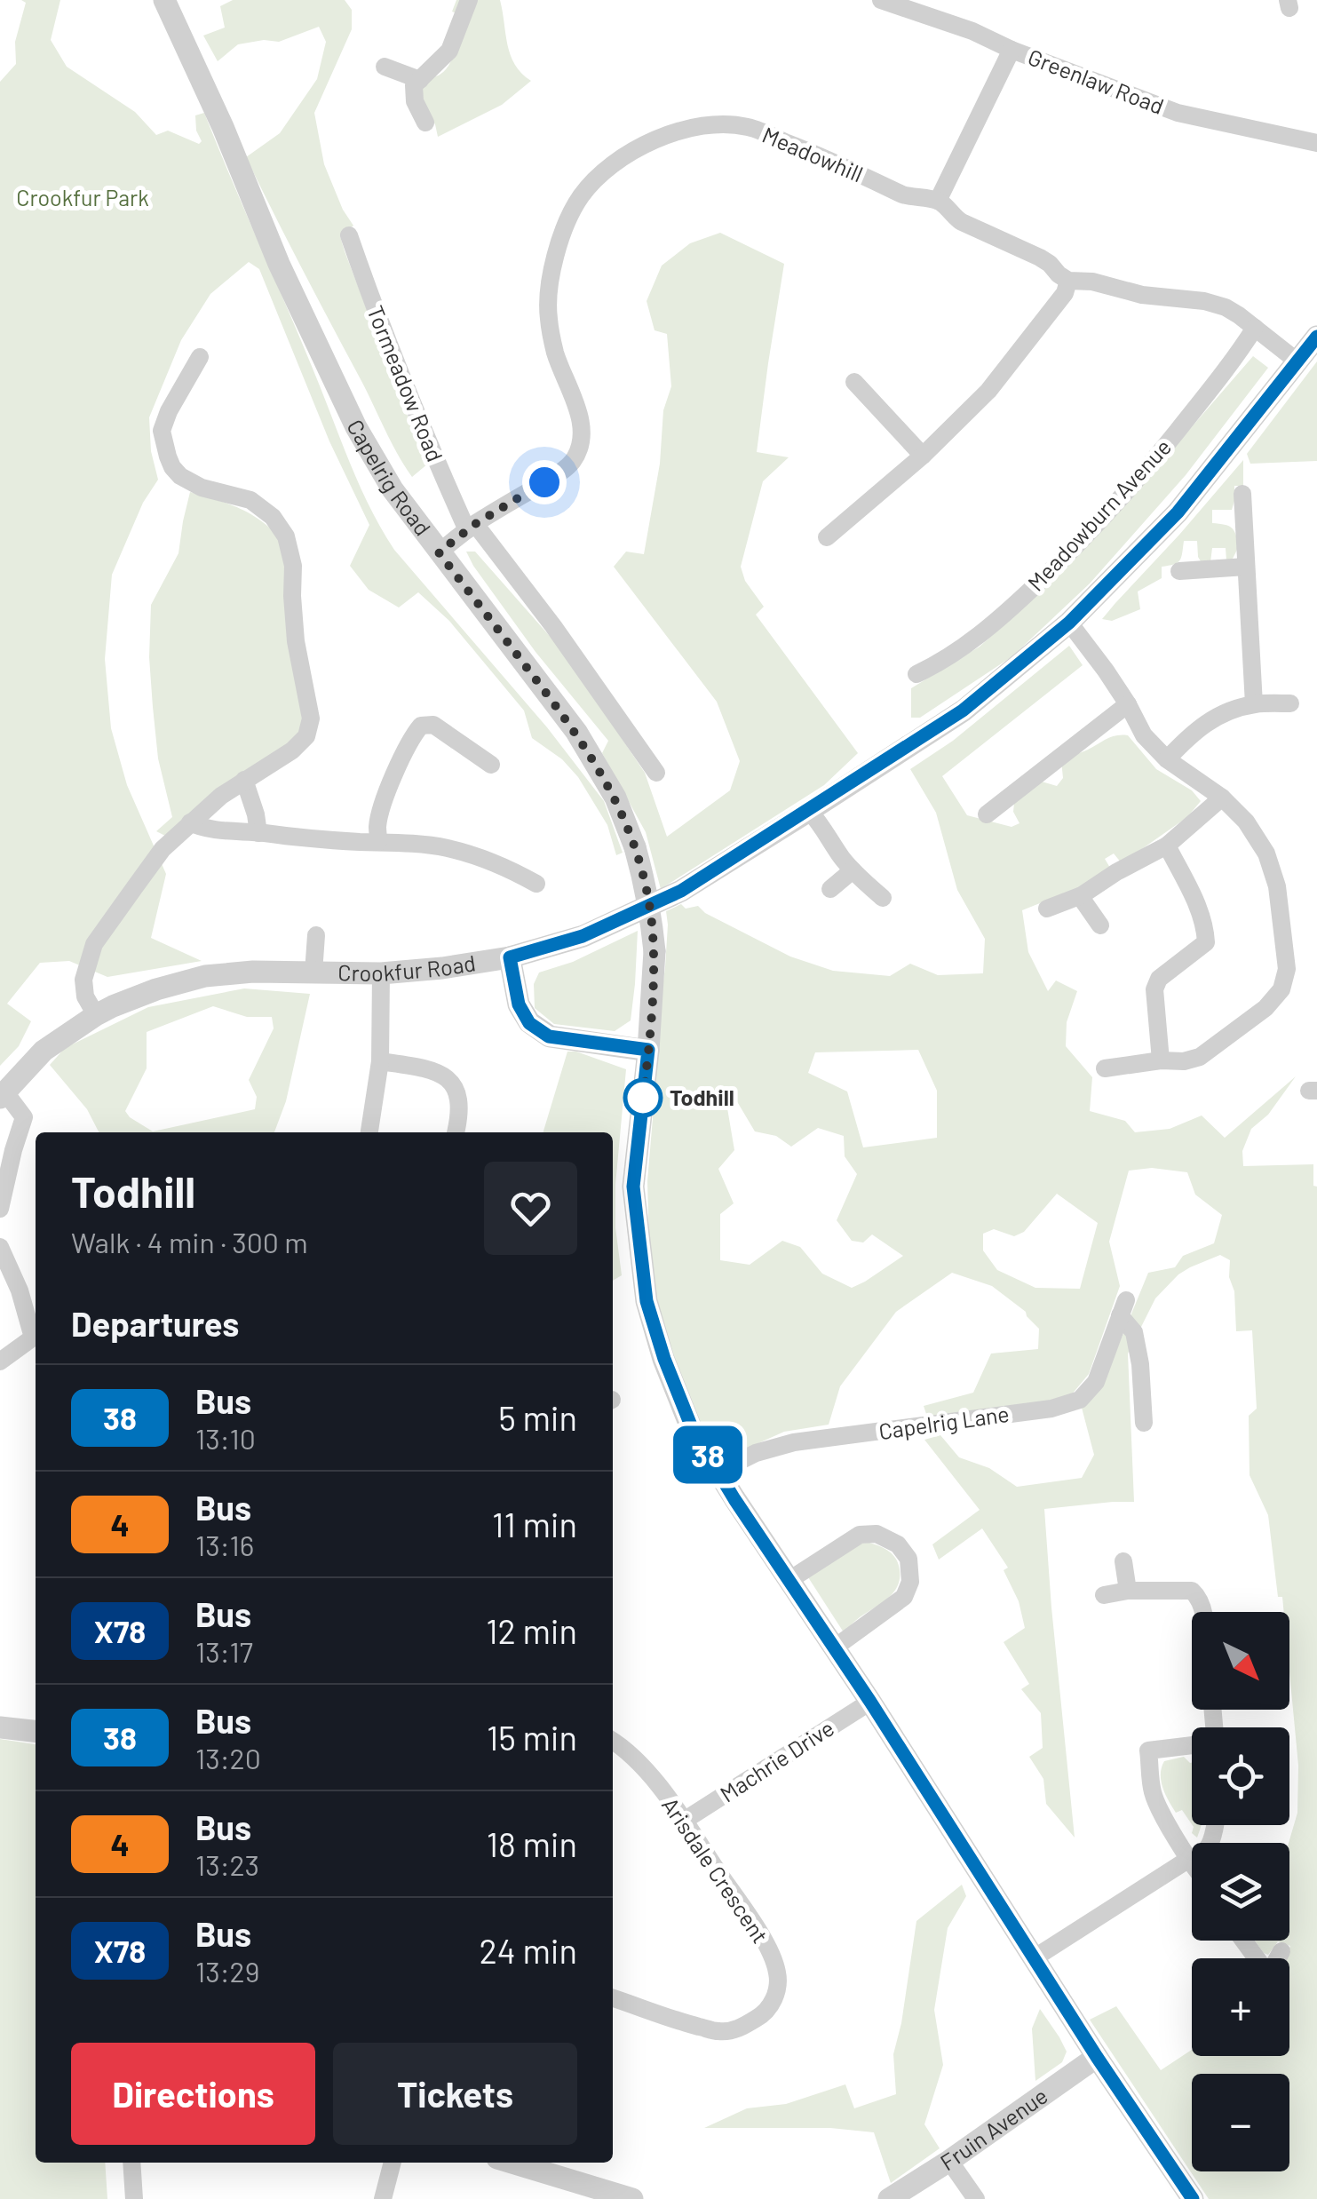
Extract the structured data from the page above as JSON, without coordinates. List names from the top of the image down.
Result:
{
  "streets": {
    "street": [
      "Greenlaw Road",
      "Meadowhill",
      "Tormeadow Road",
      "Capelrig Road",
      "Meadowburn Avenue",
      "Crookfur Road",
      "Capelrig Lane",
      "Machrie Drive",
      "Arisdale Crescent",
      "Fruin Avenue"
    ]
  },
  "crossings": [
    ["Meadowhill", "Tormeadow Road"],
    ["Meadowhill", "Capelrig Road"],
    ["Meadowhill", "Meadowburn Avenue"],
    ["Meadowhill", "Crookfur Road"],
    ["Capelrig Road", "Capelrig Lane"],
    ["Capelrig Road", "Machrie Drive"],
    ["Capelrig Road", "Fruin Avenue"],
    ["Machrie Drive", "Arisdale Crescent"]
  ],
  "parks": ["Crookfur Park"],
  "places": ["Todhill"],
  "lines": ["bus line 38"],
  "north": "bottom right",
  "page": {
    "on_map": "38",
    "heading": [
      ["Todhill", "Walk · 4 min · 300 m"],
      "Departures"
    ],
    "list": [
      {
        "mark": "38",
        "name": "Bus",
        "note": "13:10",
        "value": "5 min"
      },
      {
        "mark": "4",
        "name": "Bus",
        "note": "13:16",
        "value": "11 min"
      },
      {
        "mark": "X78",
        "name": "Bus",
        "note": "13:17",
        "value": "12 min"
      },
      {
        "mark": "38",
        "name": "Bus",
        "note": "13:20",
        "value": "15 min"
      },
      {
        "mark": "4",
        "name": "Bus",
        "note": "13:23",
        "value": "18 min"
      },
      {
        "mark": "X78",
        "name": "Bus",
        "note": "13:29",
        "value": "24 min"
      }
    ],
    "map_buttons": ["+", "−"],
    "buttons": ["Directions", "Tickets"]
  }
}
